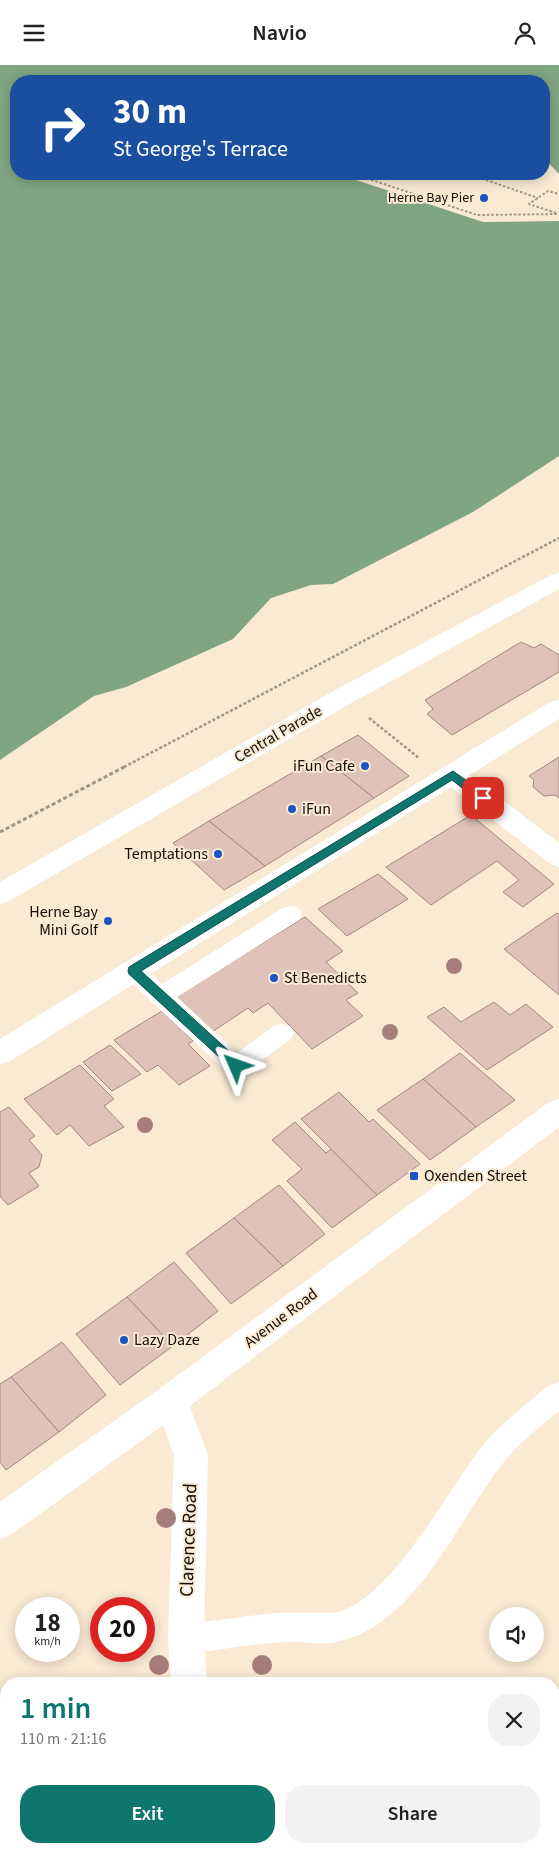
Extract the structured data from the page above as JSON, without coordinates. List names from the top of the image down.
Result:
{
  "streets": {
    "street": ["Central Parade", "Avenue Road", "Clarence Road"]
  },
  "crossings": [
    ["Avenue Road", "Clarence Road"]
  ],
  "places": {
    "other": [
      "Herne Bay Pier",
      "iFun Cafe",
      "iFun",
      "Temptations",
      "Herne Bay Mini Golf",
      "St Benedicts",
      "Lazy Daze"
    ],
    "transit": ["Oxenden Street"]
  },
  "page": {
    "header": "Navio",
    "turn": ["30 m", "St George's Terrace"],
    "speed": "18 km/h",
    "limit": "20",
    "heading": ["1 min", "110 m · 21:16"],
    "buttons": ["Exit", "Share"]
  }
}
